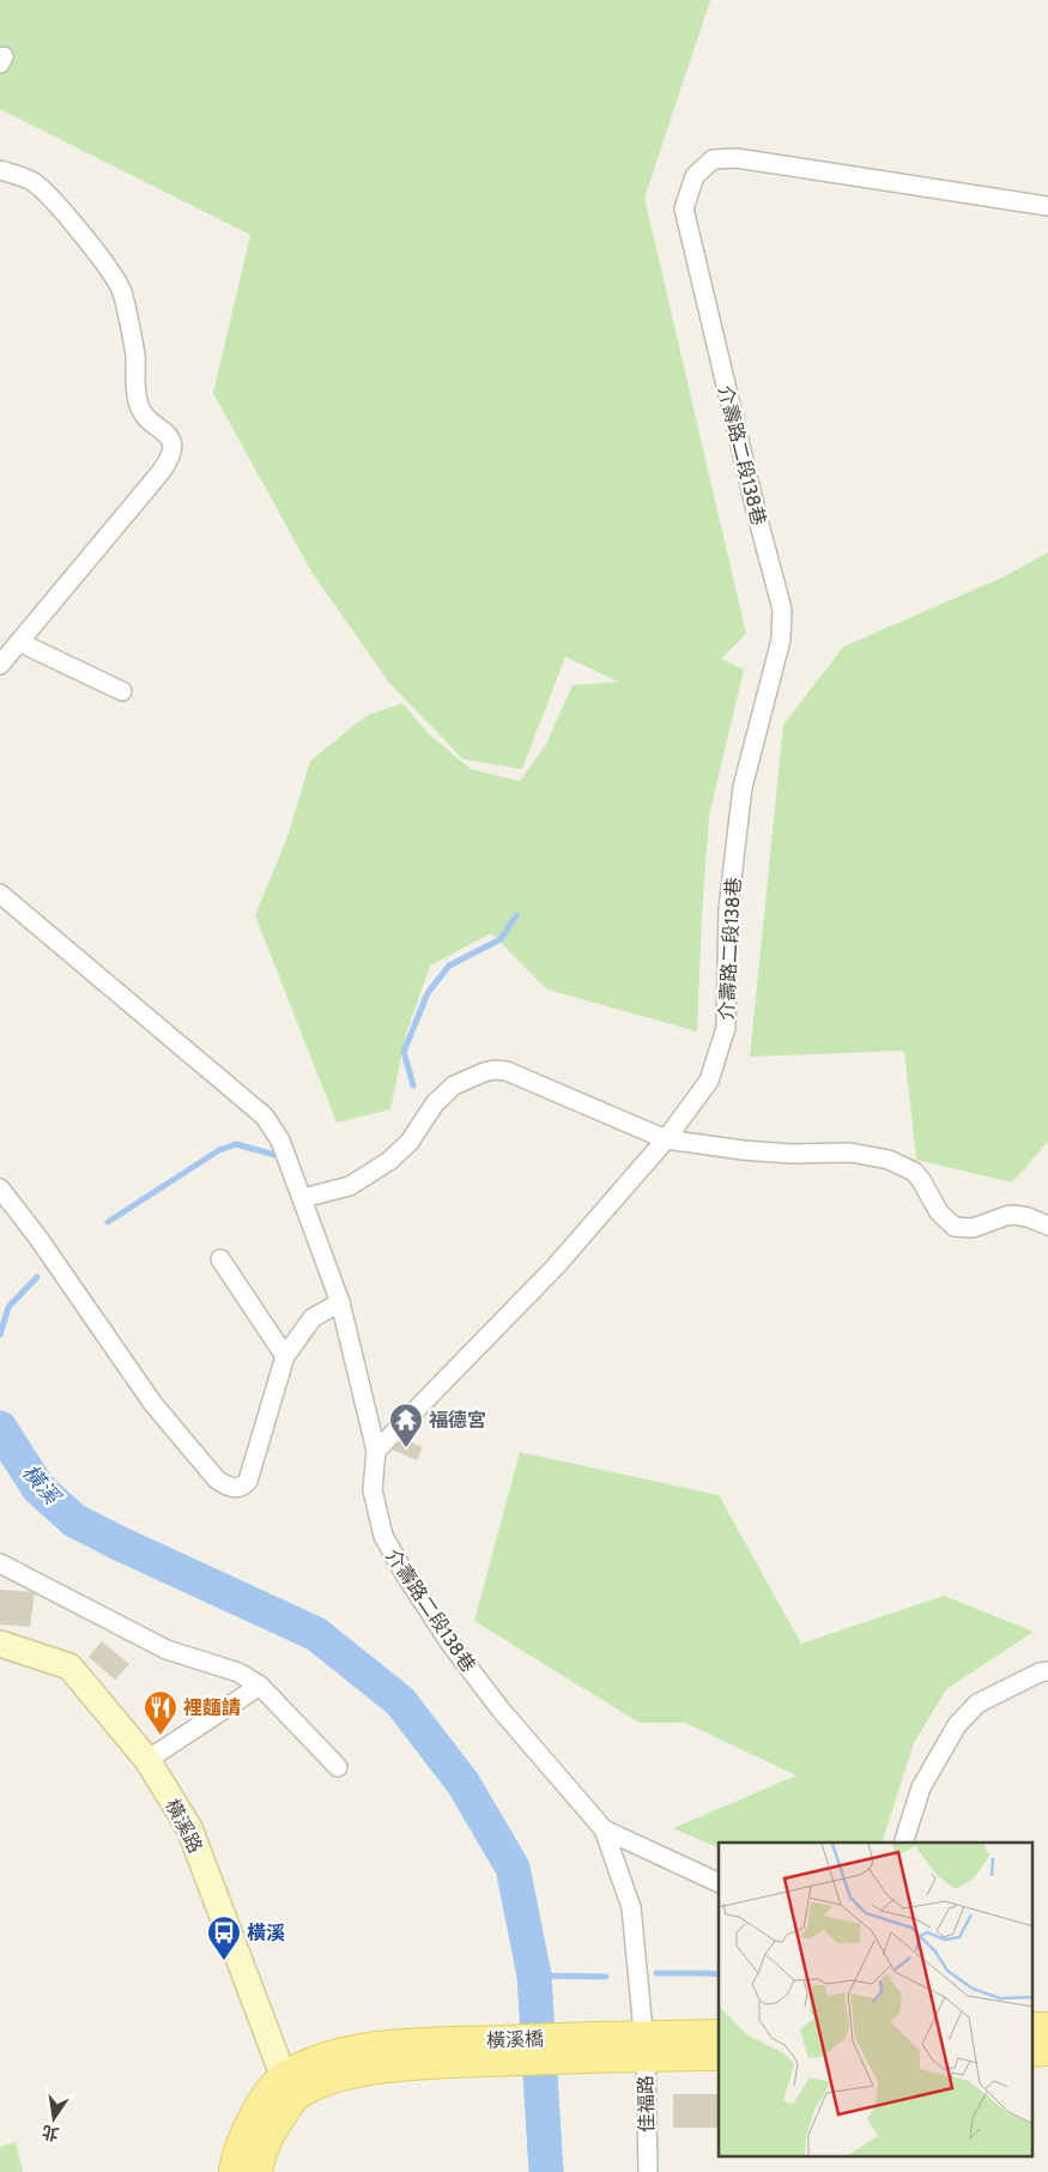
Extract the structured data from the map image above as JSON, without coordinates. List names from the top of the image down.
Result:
{
  "streets": {
    "main road": ["橫溪路", "橫溪橋"],
    "street": ["介壽路二段138巷", "佳福路"]
  },
  "crossings": [
    ["介壽路二段138巷", "橫溪橋"],
    ["介壽路二段138巷", "佳福路"],
    ["橫溪路", "橫溪橋"],
    ["橫溪橋", "佳福路"]
  ],
  "water": ["橫溪"],
  "places": {
    "temple": ["福德宮"],
    "restaurant": ["裡麵請"],
    "bus stop": ["橫溪"]
  },
  "north": "bottom"
}
